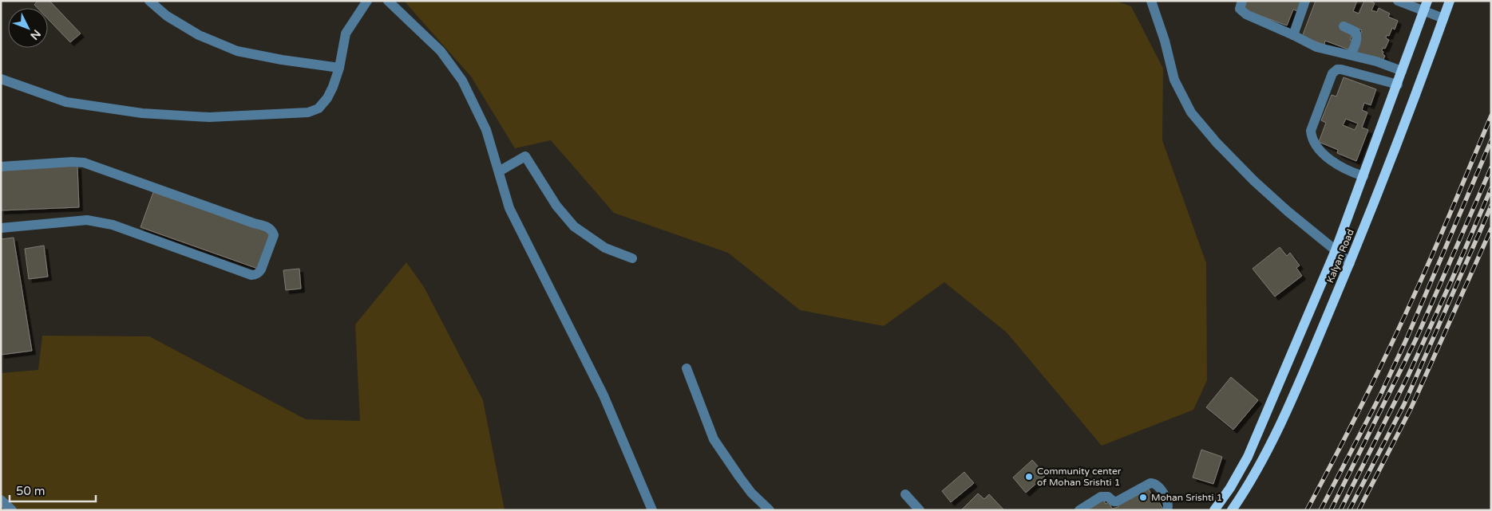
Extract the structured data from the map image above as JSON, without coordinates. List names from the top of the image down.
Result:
{
  "streets": {
    "main road": ["Kalyan Road"]
  },
  "places": ["Community center of Mohan Srishti 1", "Mohan Srishti 1"],
  "scale_bar": "50 m",
  "north": "bottom right"
}
